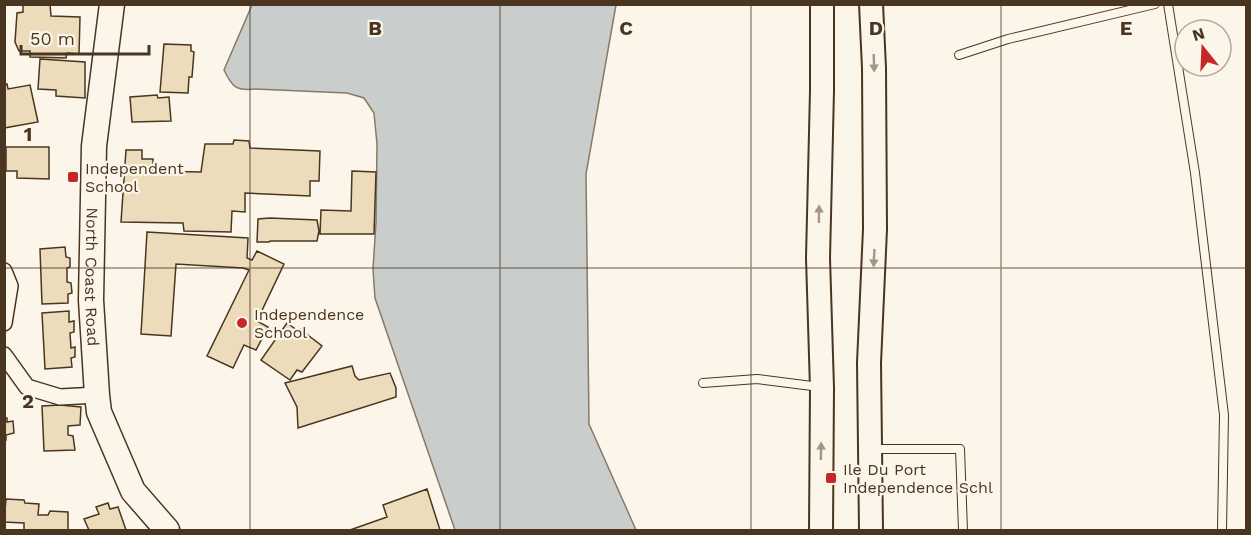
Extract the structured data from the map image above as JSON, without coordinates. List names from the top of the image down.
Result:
{
  "streets": {
    "main road": ["North Coast Road"]
  },
  "places": {
    "transit": ["Independent School", "Ile Du Port Independence Schl"],
    "other": ["Independence School"]
  },
  "scale_bar": "50 m",
  "north": "top",
  "grid": {
    "columns": [
      "B",
      "C",
      "D",
      "E"
    ],
    "rows": ["1", "2"]
  }
}
